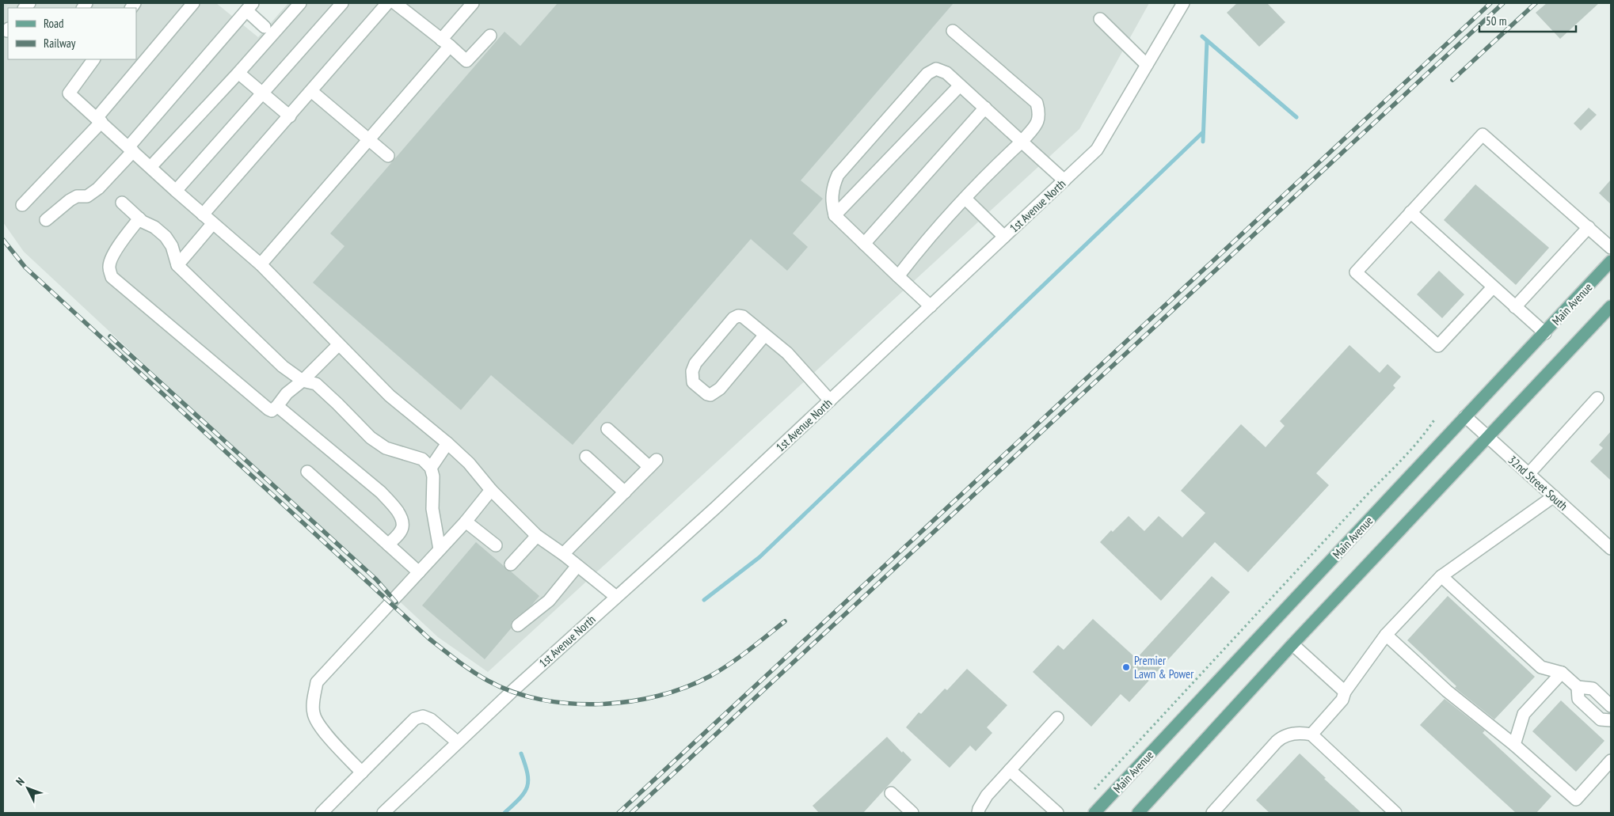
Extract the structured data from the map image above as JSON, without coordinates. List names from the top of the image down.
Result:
{
  "streets": {
    "main road": ["Main Avenue"],
    "street": ["1st Avenue North", "32nd Street South"]
  },
  "crossings": [
    ["Main Avenue", "32nd Street South"]
  ],
  "places": ["Premier Lawn & Power"],
  "legend": ["Road", "Railway"],
  "scale_bar": "50 m",
  "north": "top left"
}
